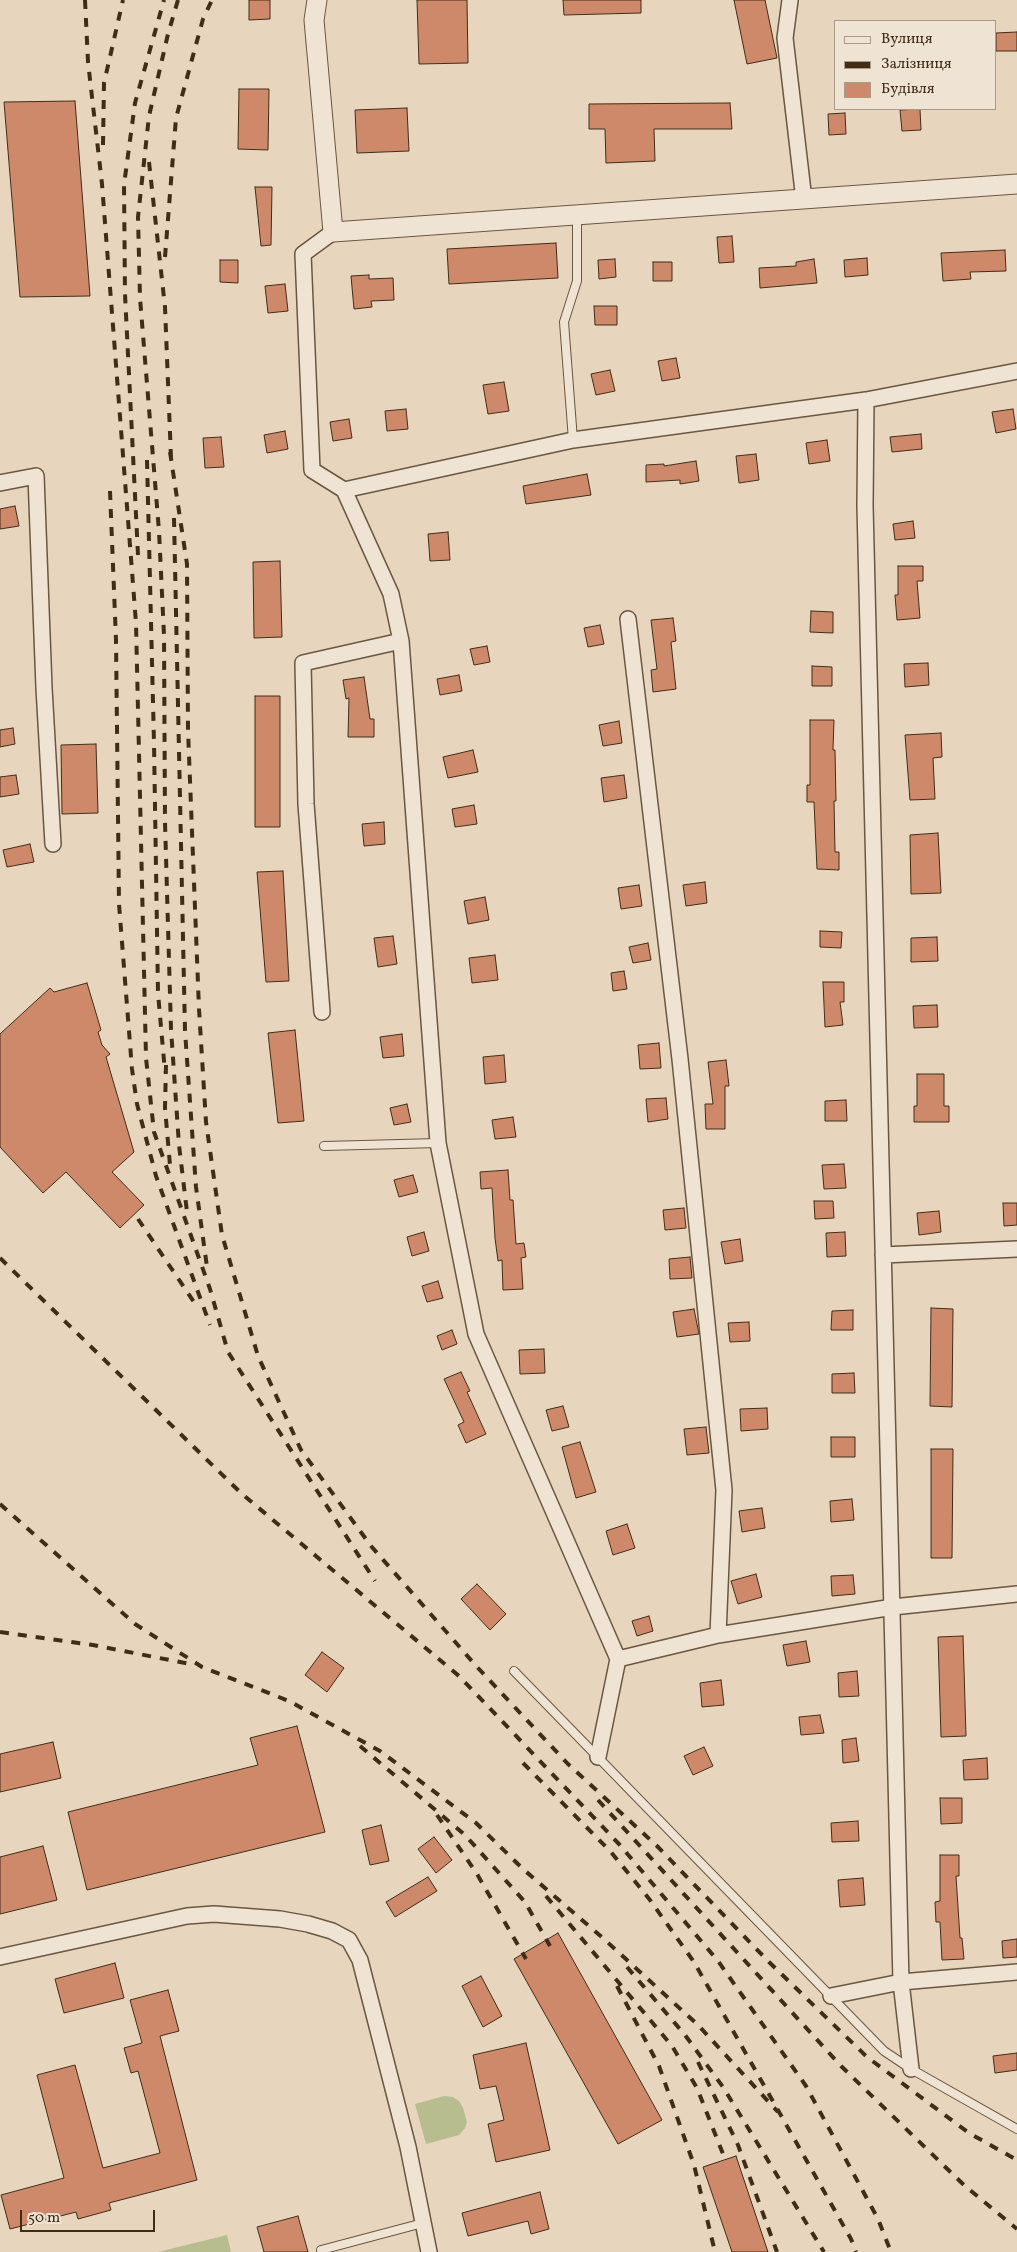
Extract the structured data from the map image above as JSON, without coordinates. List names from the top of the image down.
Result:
{
  "legend": ["Вулиця", "Залізниця", "Будівля"],
  "scale_bar": "50 m"
}
